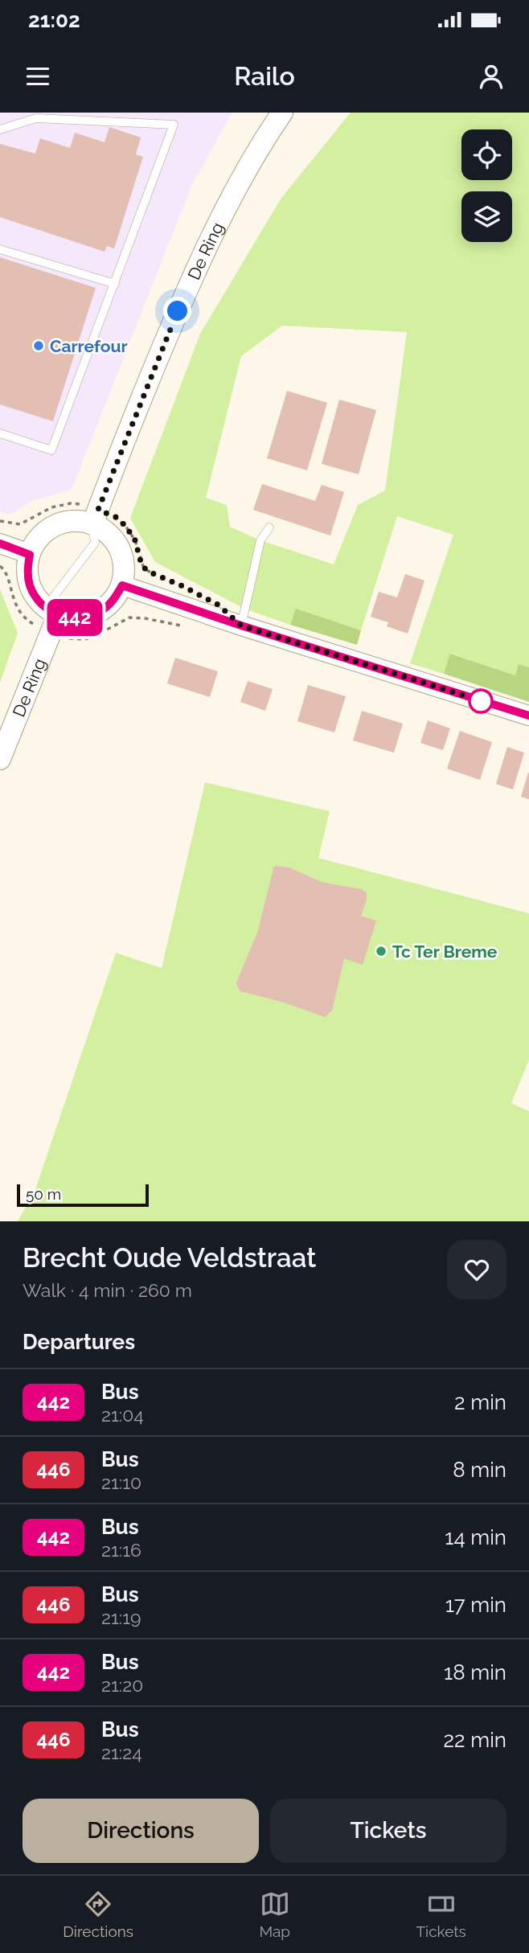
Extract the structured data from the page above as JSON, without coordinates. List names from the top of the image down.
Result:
{
  "streets": {
    "main road": ["De Ring"]
  },
  "places": ["Carrefour", "Tc Ter Breme"],
  "lines": ["bus line 442"],
  "scale_bar": "50 m",
  "page": {
    "status": "21:02",
    "header": "Railo",
    "on_map": "442",
    "scale": "50 m",
    "heading": [
      ["Brecht Oude Veldstraat", "Walk · 4 min · 260 m"],
      "Departures"
    ],
    "list": [
      {
        "mark": "442",
        "name": "Bus",
        "note": "21:04",
        "value": "2 min"
      },
      {
        "mark": "446",
        "name": "Bus",
        "note": "21:10",
        "value": "8 min"
      },
      {
        "mark": "442",
        "name": "Bus",
        "note": "21:16",
        "value": "14 min"
      },
      {
        "mark": "446",
        "name": "Bus",
        "note": "21:19",
        "value": "17 min"
      },
      {
        "mark": "442",
        "name": "Bus",
        "note": "21:20",
        "value": "18 min"
      },
      {
        "mark": "446",
        "name": "Bus",
        "note": "21:24",
        "value": "22 min"
      }
    ],
    "buttons": ["Directions", "Tickets"],
    "tabs": ["Directions", "Map", "Tickets"]
  }
}
